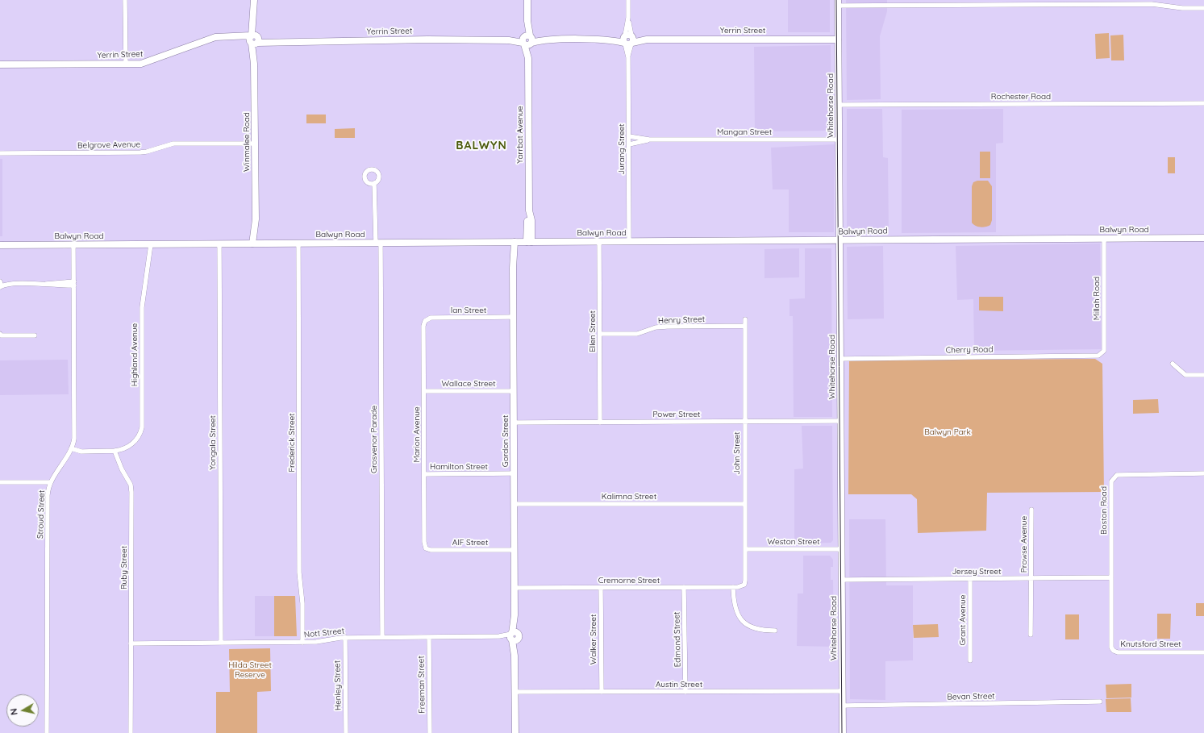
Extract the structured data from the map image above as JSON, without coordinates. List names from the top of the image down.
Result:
{
  "streets": {
    "main road": [
      "Yerrin Street",
      "Whitehorse Road",
      "Yarrbat Avenue",
      "Winmalee Road",
      "Balwyn Road",
      "Gordon Street"
    ],
    "street": [
      "Rochester Road",
      "Mangan Street",
      "Belgrove Avenue",
      "Jurang Street",
      "Millah Road",
      "Ian Street",
      "Henry Street",
      "Ellen Street",
      "Cherry Road",
      "Highland Avenue",
      "Wallace Street",
      "Power Street",
      "Marion Avenue",
      "Grosvenor Parade",
      "Yongala Street",
      "Frederick Street",
      "John Street",
      "Hamilton Street",
      "Kalimna Street",
      "Boston Road",
      "Stroud Street",
      "Weston Street",
      "AIF Street",
      "Prowse Avenue",
      "Ruby Street",
      "Jersey Street",
      "Cremorne Street",
      "Grant Avenue",
      "Nott Street",
      "Walker Street",
      "Edmond Street",
      "Knutsford Street",
      "Freeman Street",
      "Austin Street",
      "Henley Street",
      "Bevan Street"
    ]
  },
  "crossings": [
    ["Yerrin Street", "Whitehorse Road"],
    ["Yerrin Street", "Yarrbat Avenue"],
    ["Yerrin Street", "Winmalee Road"],
    ["Yerrin Street", "Jurang Street"],
    ["Rochester Road", "Whitehorse Road"],
    ["Whitehorse Road", "Mangan Street"],
    ["Whitehorse Road", "Balwyn Road"],
    ["Whitehorse Road", "Cherry Road"],
    ["Whitehorse Road", "Power Street"],
    ["Whitehorse Road", "Weston Street"],
    ["Whitehorse Road", "Jersey Street"],
    ["Whitehorse Road", "Austin Street"],
    ["Whitehorse Road", "Bevan Street"],
    ["Mangan Street", "Jurang Street"],
    ["Yarrbat Avenue", "Balwyn Road"],
    ["Winmalee Road", "Belgrove Avenue"],
    ["Winmalee Road", "Balwyn Road"],
    ["Jurang Street", "Balwyn Road"],
    ["Balwyn Road", "Millah Road"],
    ["Balwyn Road", "Ellen Street"],
    ["Balwyn Road", "Highland Avenue"],
    ["Balwyn Road", "Grosvenor Parade"],
    ["Balwyn Road", "Gordon Street"],
    ["Balwyn Road", "Yongala Street"],
    ["Balwyn Road", "Frederick Street"],
    ["Balwyn Road", "Stroud Street"],
    ["Millah Road", "Cherry Road"],
    ["Ian Street", "Marion Avenue"],
    ["Ian Street", "Gordon Street"],
    ["Henry Street", "Ellen Street"],
    ["Henry Street", "John Street"],
    ["Ellen Street", "Power Street"],
    ["Highland Avenue", "Ruby Street"],
    ["Wallace Street", "Marion Avenue"],
    ["Wallace Street", "Gordon Street"],
    ["Power Street", "Gordon Street"],
    ["Power Street", "John Street"],
    ["Marion Avenue", "Hamilton Street"],
    ["Marion Avenue", "AIF Street"],
    ["Grosvenor Parade", "Nott Street"],
    ["Gordon Street", "Hamilton Street"],
    ["Gordon Street", "Kalimna Street"],
    ["Gordon Street", "AIF Street"],
    ["Gordon Street", "Cremorne Street"],
    ["Gordon Street", "Nott Street"],
    ["Gordon Street", "Austin Street"],
    ["Yongala Street", "Nott Street"],
    ["Frederick Street", "Nott Street"],
    ["John Street", "Kalimna Street"],
    ["John Street", "Weston Street"],
    ["John Street", "Cremorne Street"],
    ["Boston Road", "Jersey Street"],
    ["Boston Road", "Knutsford Street"],
    ["Prowse Avenue", "Jersey Street"],
    ["Ruby Street", "Nott Street"],
    ["Jersey Street", "Grant Avenue"],
    ["Jersey Street", "Knutsford Street"],
    ["Cremorne Street", "Walker Street"],
    ["Cremorne Street", "Edmond Street"],
    ["Nott Street", "Freeman Street"],
    ["Nott Street", "Henley Street"],
    ["Walker Street", "Austin Street"],
    ["Edmond Street", "Austin Street"]
  ],
  "districts": ["BALWYN"],
  "parks": ["Balwyn Park", "Hilda Street Reserve"],
  "north": "left"
}
